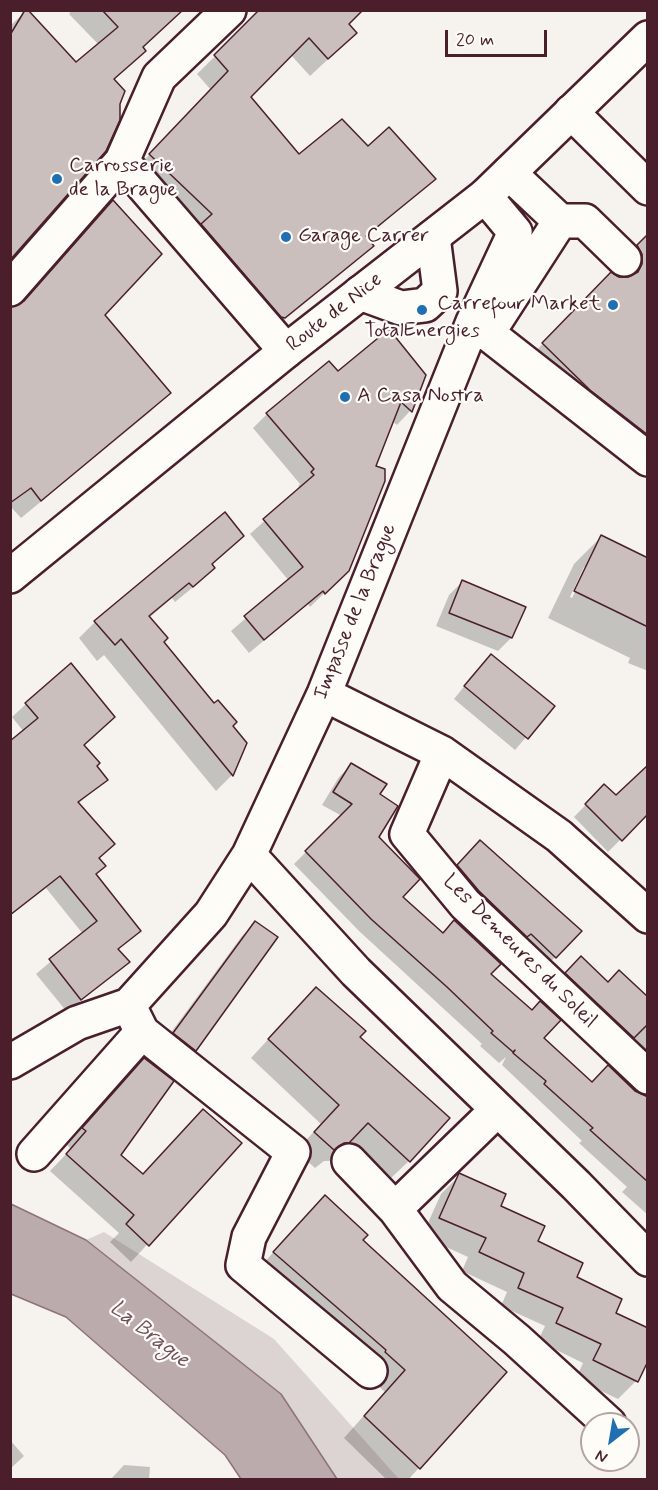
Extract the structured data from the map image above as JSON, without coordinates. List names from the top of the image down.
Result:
{
  "streets": {
    "street": ["Route de Nice", "Impasse de la Brague", "Les Demeures du Soleil"]
  },
  "crossings": [
    ["Route de Nice", "Impasse de la Brague"]
  ],
  "water": ["La Brague"],
  "places": [
    "Carrosserie de la Brague",
    "Garage Carrer",
    "Carrefour Market",
    "TotalEnergies",
    "A Casa Nostra"
  ],
  "scale_bar": "20 m",
  "north": "bottom left"
}
